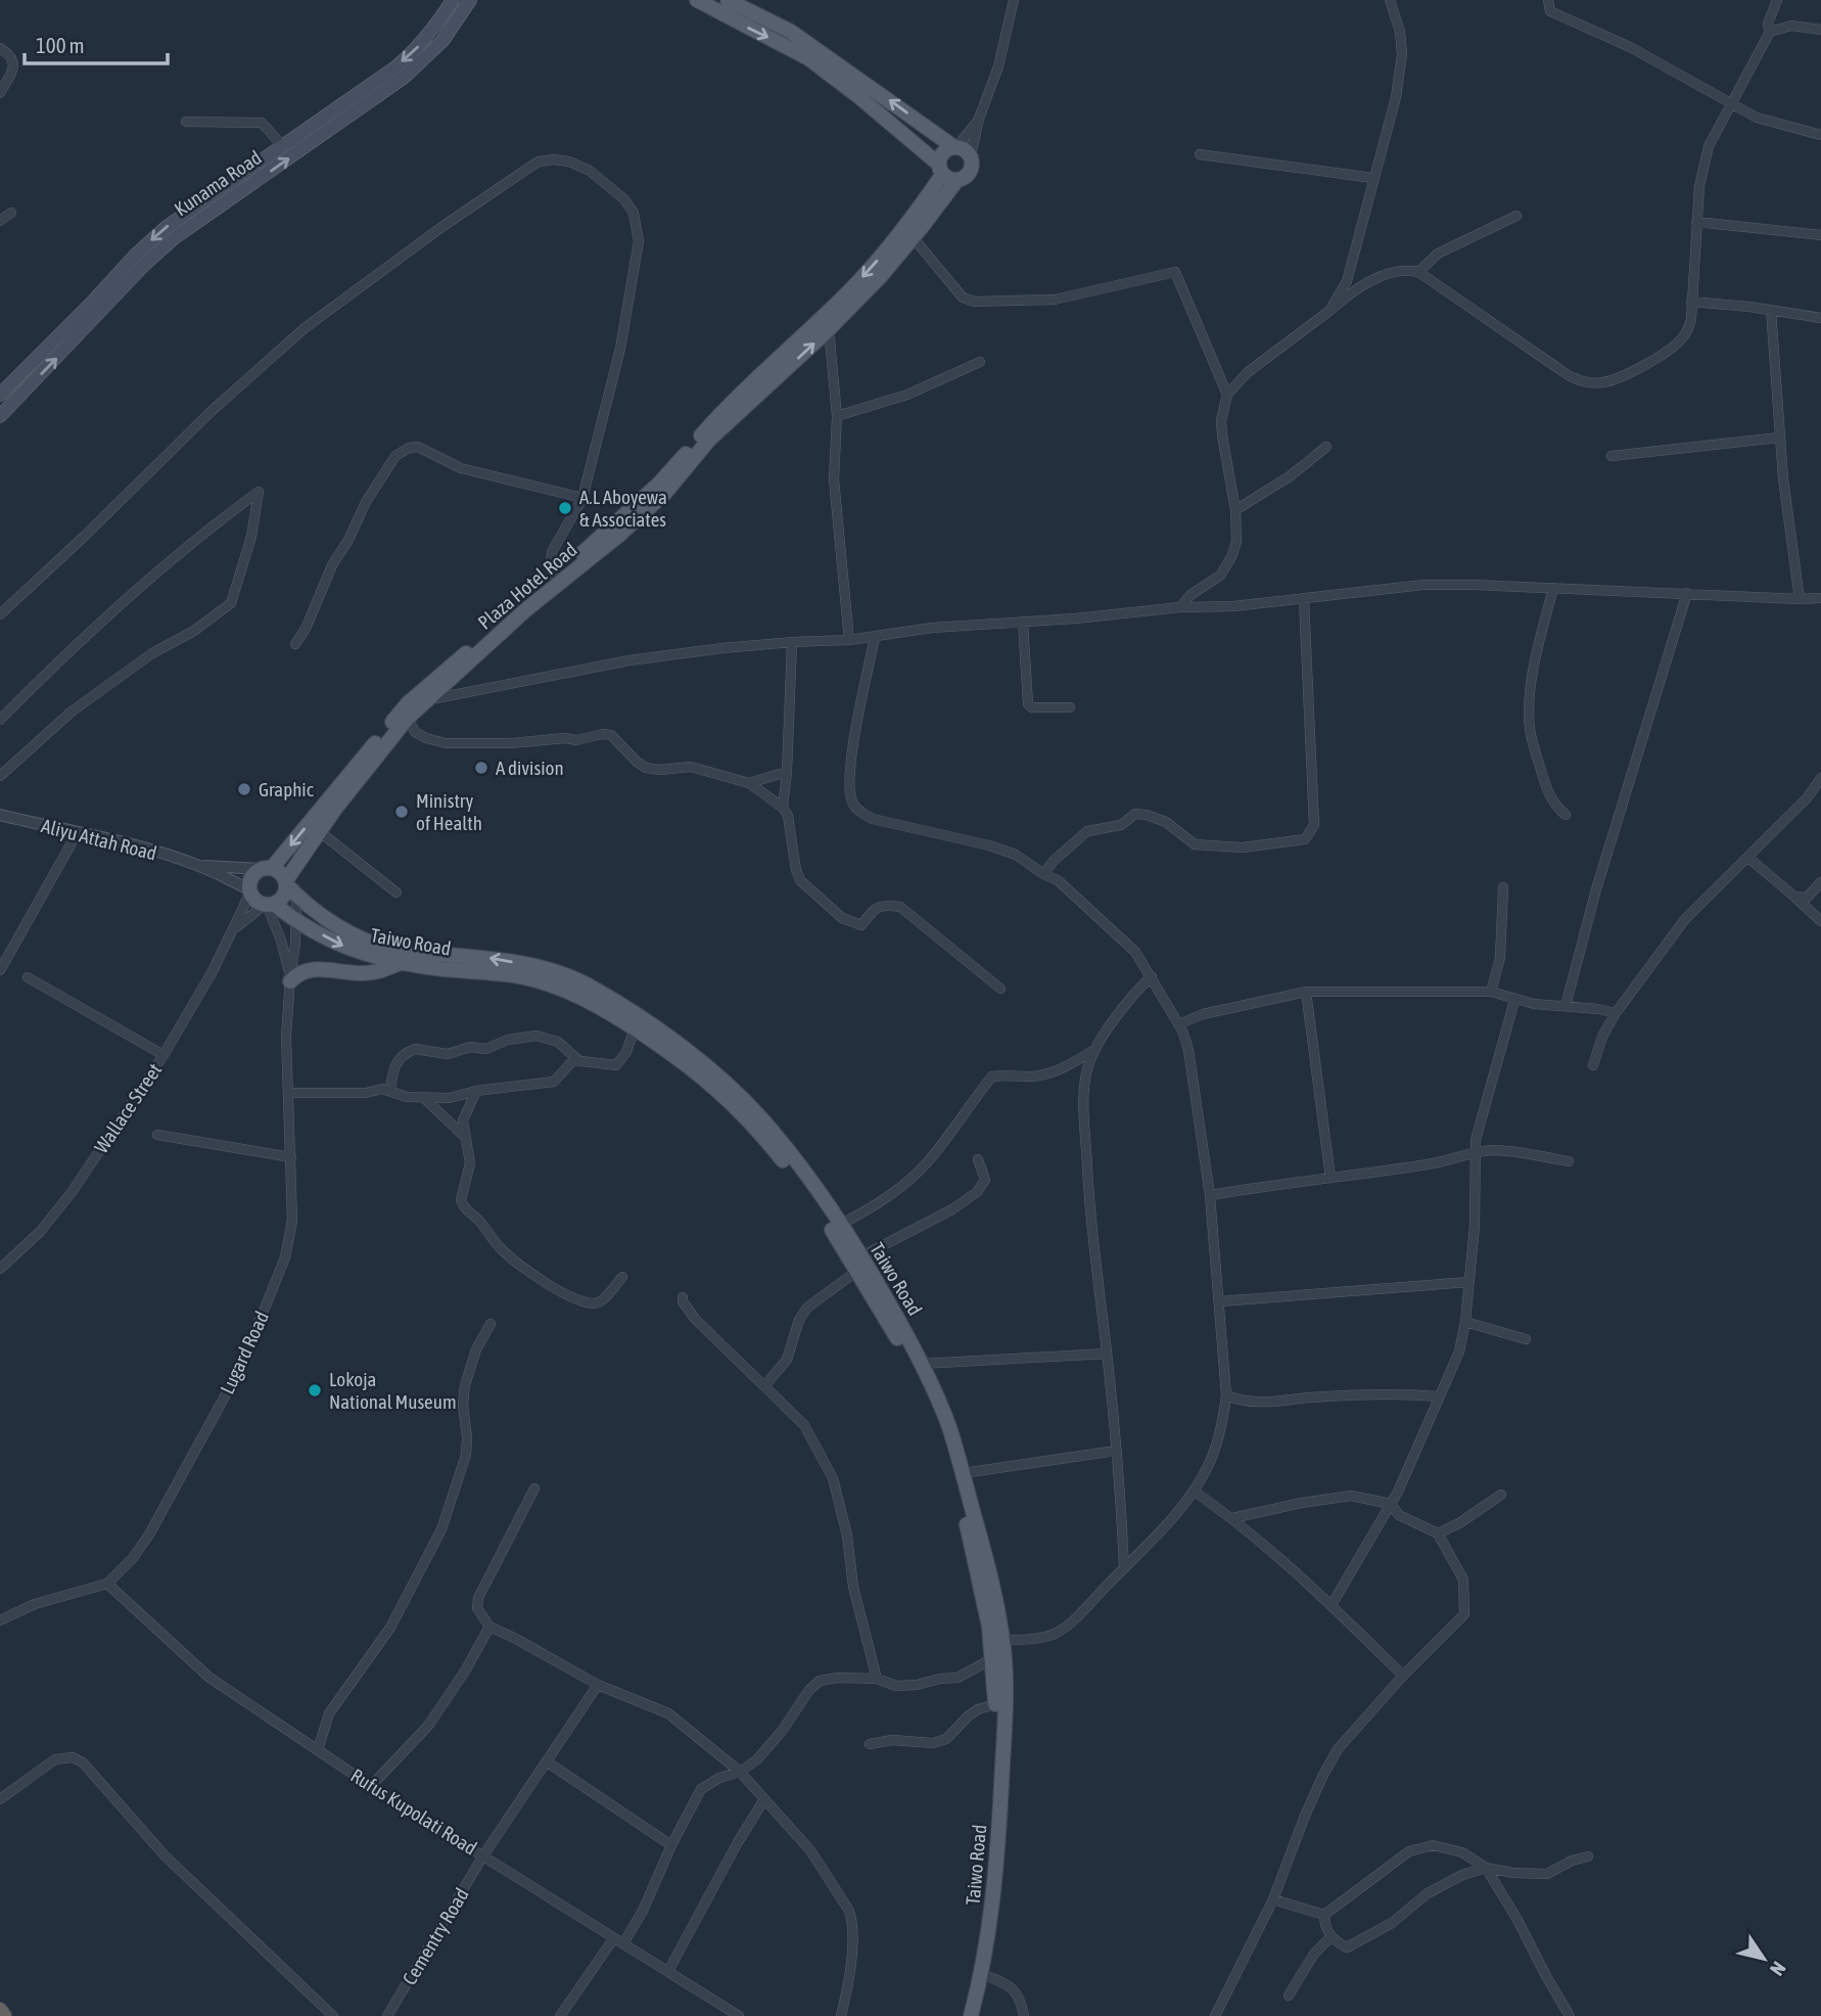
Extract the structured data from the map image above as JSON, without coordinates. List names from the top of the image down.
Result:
{
  "streets": {
    "main road": ["Kunama Road", "Plaza Hotel Road", "Taiwo Road"],
    "street": [
      "Aliyu Attah Road",
      "Wallace Street",
      "Lugard Road",
      "Rufus Kupolati Road",
      "Cementry Road"
    ]
  },
  "crossings": [
    ["Plaza Hotel Road", "Taiwo Road"],
    ["Plaza Hotel Road", "Wallace Street"],
    ["Taiwo Road", "Wallace Street"],
    ["Lugard Road", "Rufus Kupolati Road"],
    ["Rufus Kupolati Road", "Cementry Road"]
  ],
  "places": [
    "A.L Aboyewa & Associates",
    "A division",
    "Graphic",
    "Ministry of Health",
    "Lokoja National Museum"
  ],
  "scale_bar": "100 m",
  "north": "bottom right"
}
